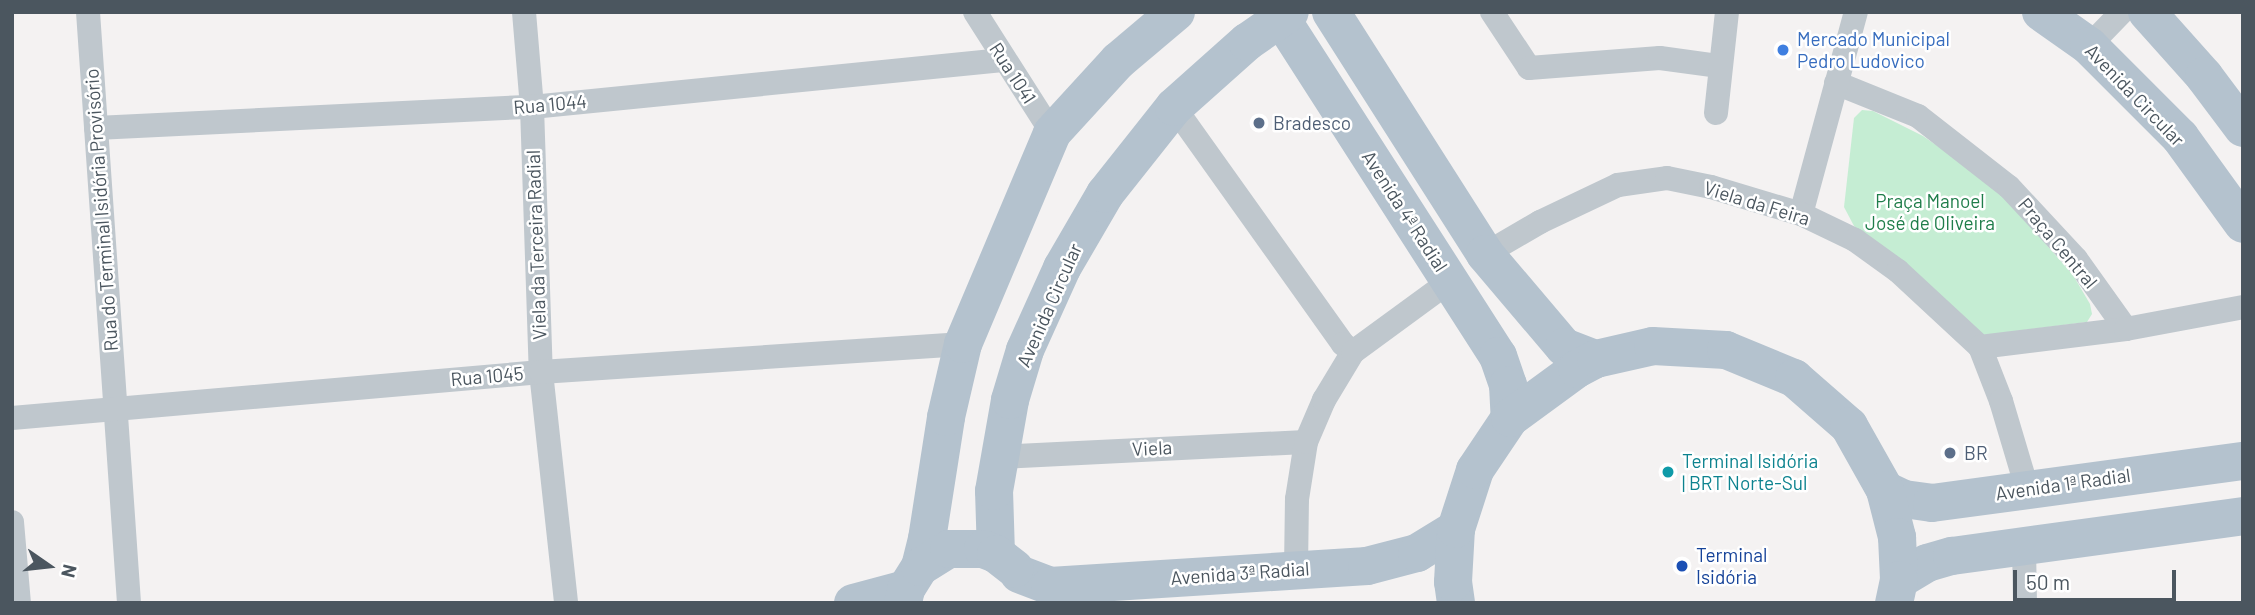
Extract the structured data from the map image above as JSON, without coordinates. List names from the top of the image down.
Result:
{
  "streets": {
    "main road": [
      "Avenida Circular",
      "Avenida 4ª Radial",
      "Avenida 1ª Radial",
      "Avenida 3ª Radial"
    ],
    "street": [
      "Rua 1041",
      "Rua 1044",
      "Viela da Feira",
      "Rua do Terminal Isidória Provisório",
      "Praça Central",
      "Viela da Terceira Radial",
      "Rua 1045",
      "Viela"
    ]
  },
  "crossings": [
    ["Rua 1041", "Rua 1044"],
    ["Avenida Circular", "Avenida 4ª Radial"],
    ["Avenida Circular", "Viela"],
    ["Avenida Circular", "Avenida 3ª Radial"],
    ["Rua 1044", "Rua do Terminal Isidória Provisório"],
    ["Rua 1044", "Viela da Terceira Radial"],
    ["Viela da Feira", "Avenida 1ª Radial"],
    ["Rua do Terminal Isidória Provisório", "Rua 1045"],
    ["Viela da Terceira Radial", "Rua 1045"]
  ],
  "parks": ["Praça Manoel José de Oliveira"],
  "places": [
    "Mercado Municipal Pedro Ludovico",
    "Bradesco",
    "BR",
    "Terminal Isidória | BRT Norte-Sul",
    "Terminal Isidória"
  ],
  "scale_bar": "50 m",
  "north": "right"
}
